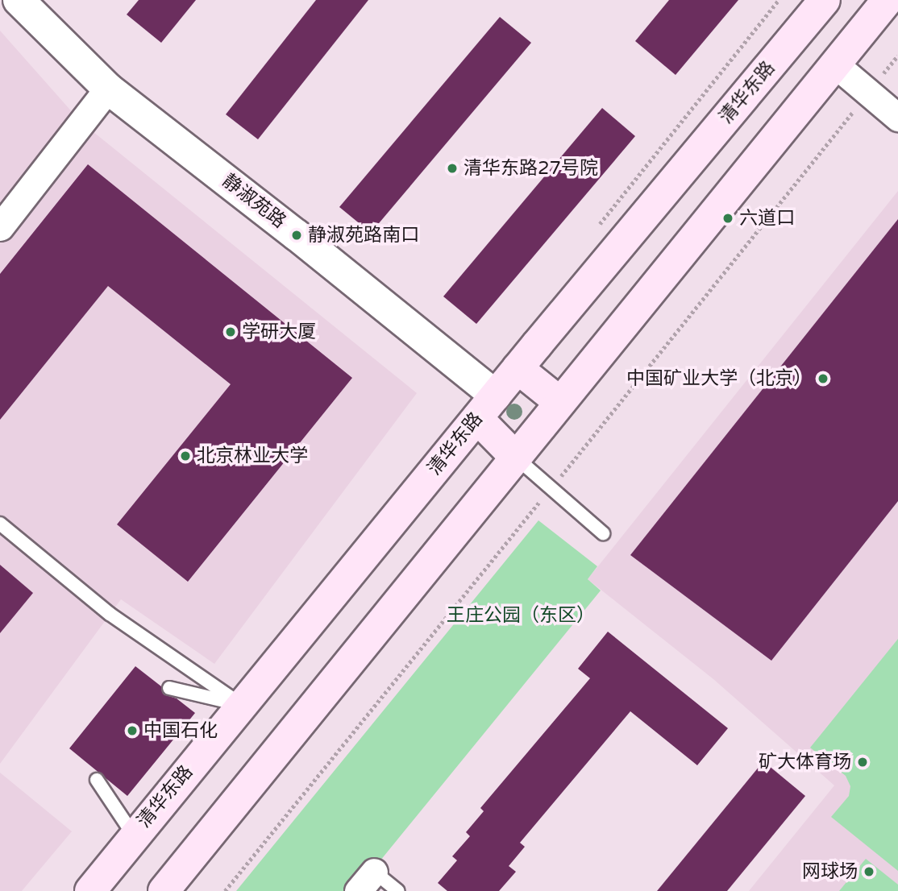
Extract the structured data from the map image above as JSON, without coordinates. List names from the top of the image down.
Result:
{
  "streets": {
    "main road": ["清华东路"],
    "street": ["静淑苑路"]
  },
  "crossings": [
    ["清华东路", "静淑苑路"]
  ],
  "parks": ["王庄公园（东区）"],
  "places": [
    "清华东路27号院",
    "六道口",
    "静淑苑路南口",
    "学研大厦",
    "中国矿业大学（北京）",
    "北京林业大学",
    "中国石化",
    "矿大体育场",
    "网球场"
  ]
}
